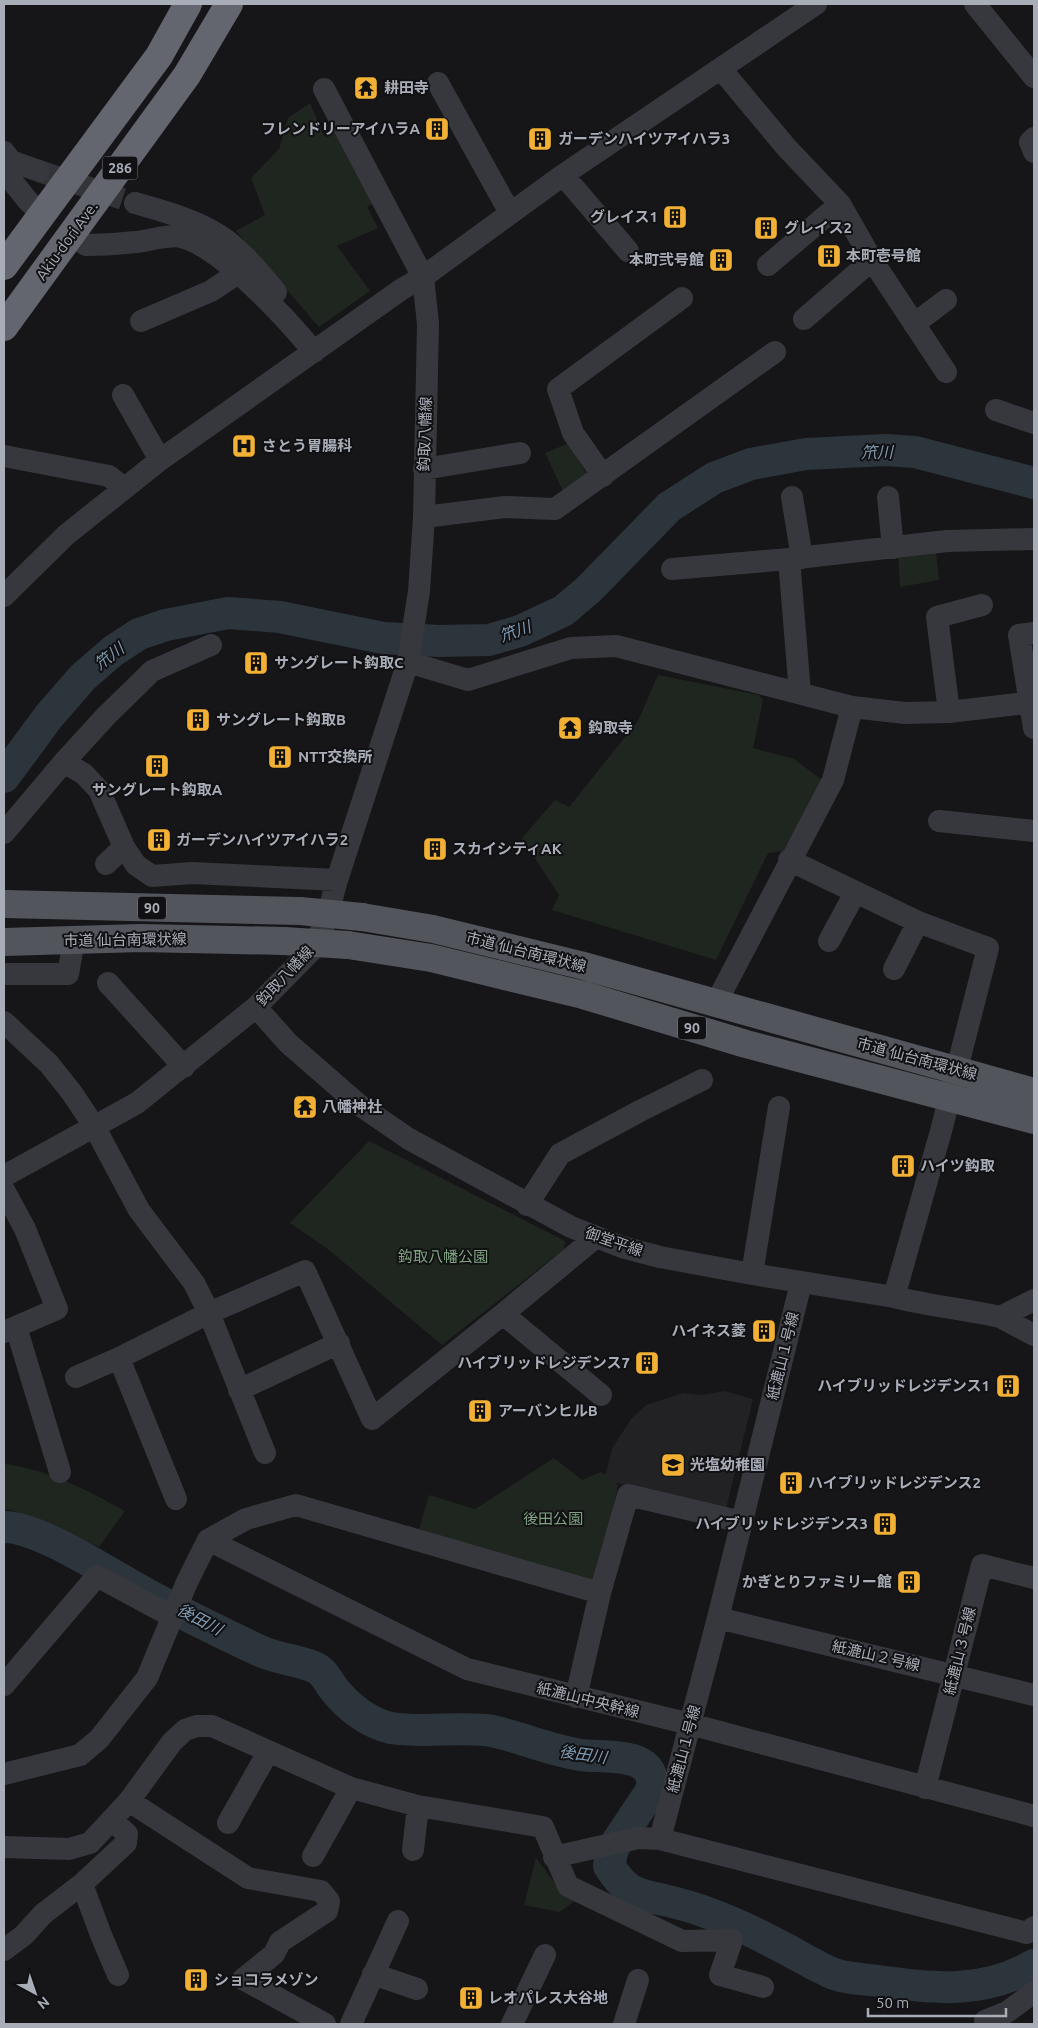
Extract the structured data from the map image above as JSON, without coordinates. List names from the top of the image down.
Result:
{
  "streets": {
    "highway": ["286", "Akiu-dori Ave."],
    "main road": ["90", "市道 仙台南環状線"],
    "street": [
      "鈎取八幡線",
      "御堂平線",
      "紙漉山１号線",
      "紙漉山３号線",
      "紙漉山２号線",
      "紙漉山中央幹線"
    ]
  },
  "crossings": [
    ["鈎取八幡線", "御堂平線"],
    ["御堂平線", "紙漉山１号線"],
    ["紙漉山１号線", "紙漉山２号線"],
    ["紙漉山１号線", "紙漉山中央幹線"],
    ["紙漉山３号線", "紙漉山２号線"],
    ["紙漉山３号線", "紙漉山中央幹線"]
  ],
  "water": ["笊川", "後田川"],
  "parks": ["鈎取八幡公園", "後田公園"],
  "places": {
    "temple": ["耕田寺", "鈎取寺", "八幡神社"],
    "building": [
      "フレンドリーアイハラA",
      "ガーデンハイツアイハラ3",
      "グレイス1",
      "グレイス2",
      "本町壱号館",
      "本町弐号館",
      "サングレート鈎取C",
      "サングレート鈎取B",
      "NTT交換所",
      "サングレート鈎取A",
      "ガーデンハイツアイハラ2",
      "スカイシティAK",
      "ハイツ鈎取",
      "ハイネス菱",
      "ハイブリッドレジデンス7",
      "ハイブリッドレジデンス1",
      "アーバンヒルB",
      "ハイブリッドレジデンス2",
      "ハイブリッドレジデンス3",
      "かぎとりファミリー館",
      "ショコラメゾン",
      "レオパレス大谷地"
    ],
    "hospital": ["さとう胃腸科"],
    "school or university": ["光塩幼稚園"]
  },
  "scale_bar": "50 m",
  "north": "bottom right"
}
